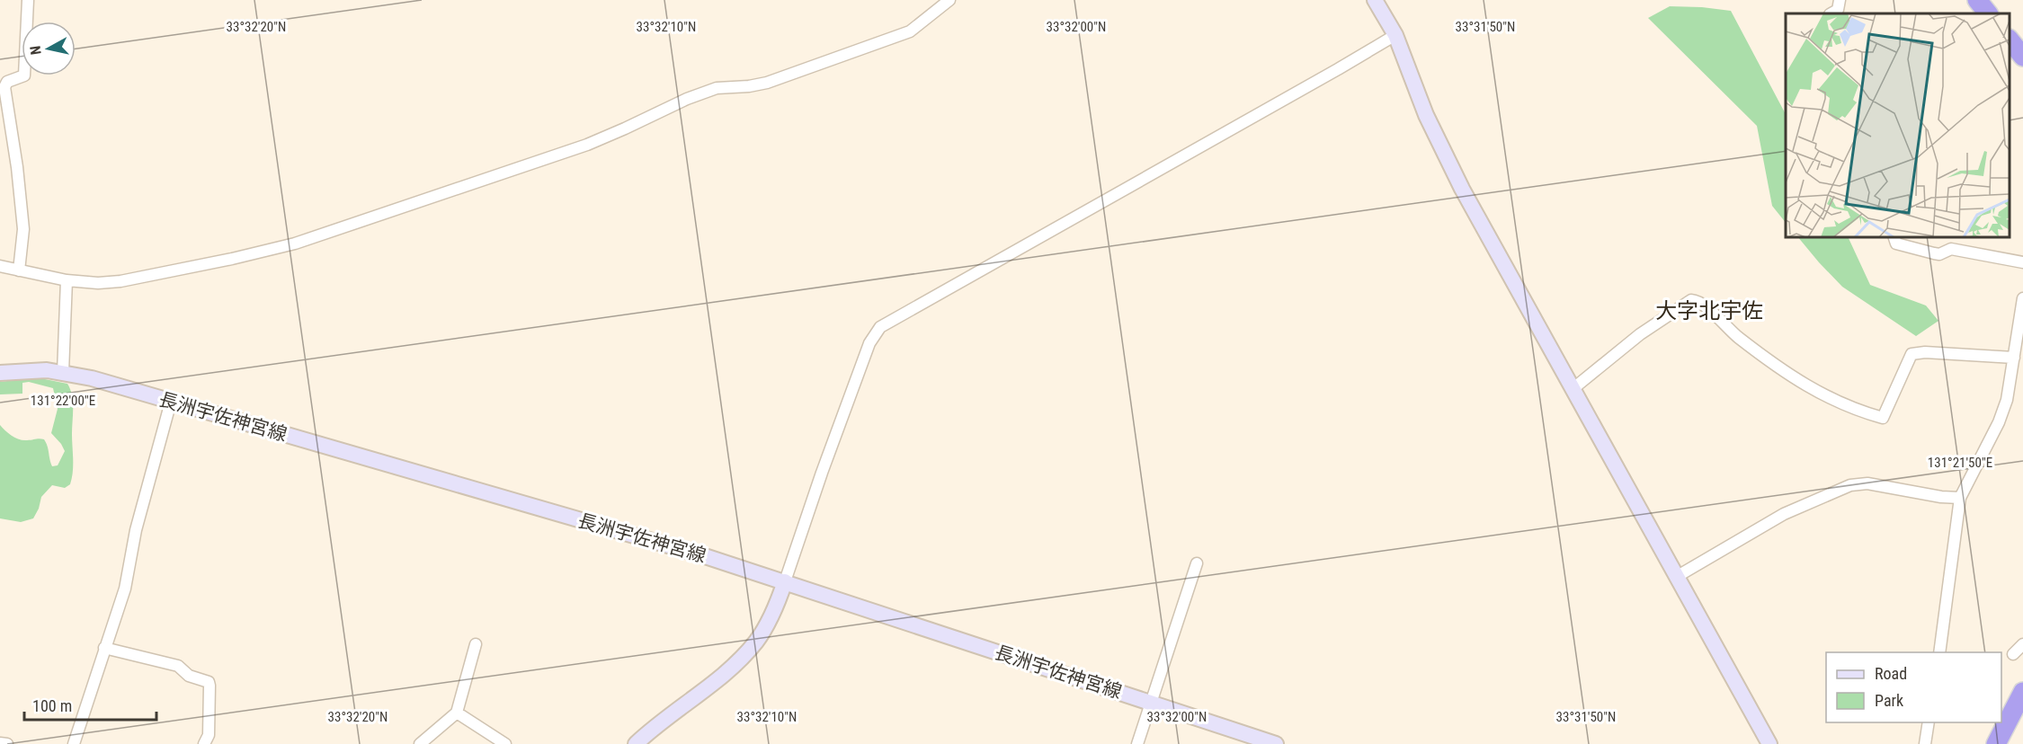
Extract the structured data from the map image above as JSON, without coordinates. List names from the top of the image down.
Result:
{
  "streets": {
    "main road": ["長洲宇佐神宮線"]
  },
  "districts": ["大字北宇佐"],
  "legend": ["Road", "Park"],
  "scale_bar": "100 m",
  "north": "left",
  "coordinates": [
    "33°32'20\"N",
    "33°32'10\"N",
    "33°32'00\"N",
    "33°31'50\"N",
    "131°22'00\"E",
    "131°21'50\"E"
  ]
}
